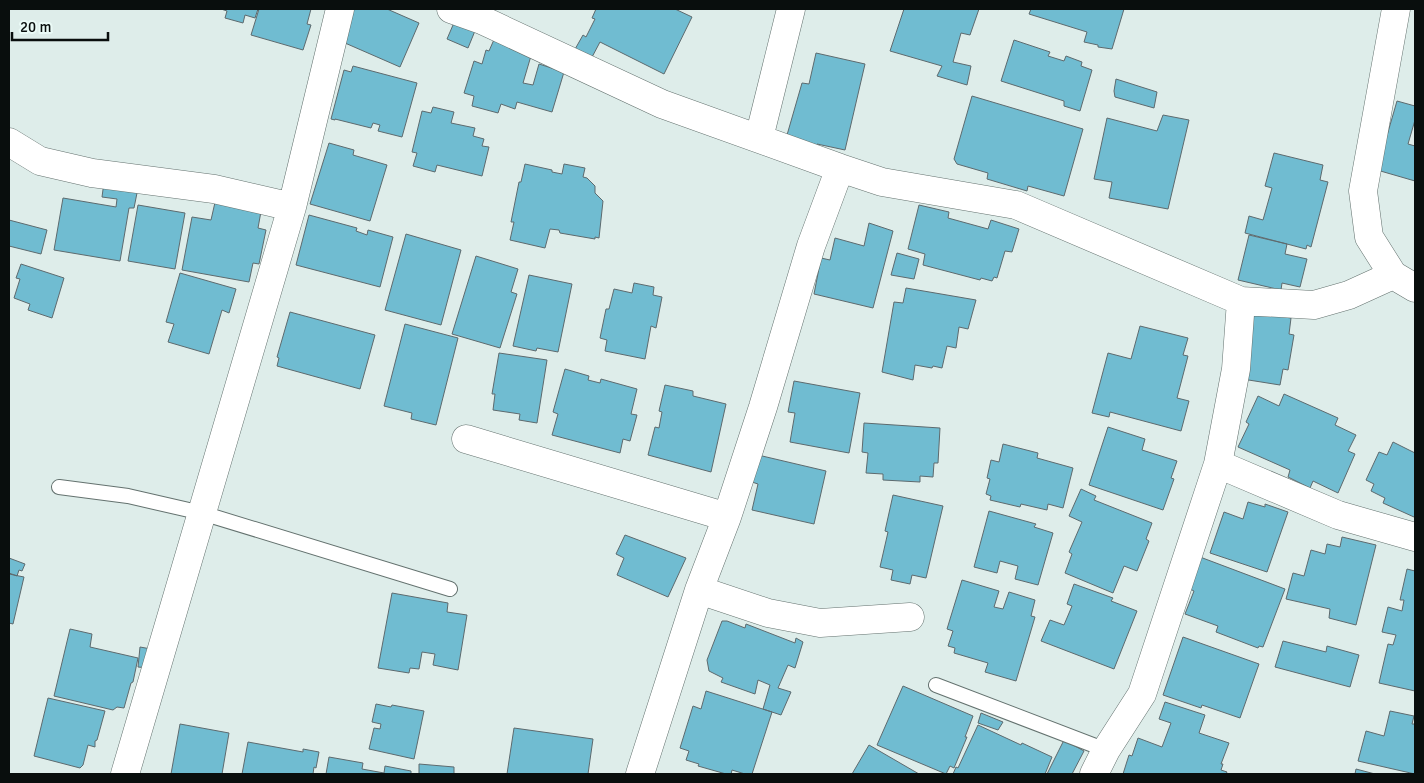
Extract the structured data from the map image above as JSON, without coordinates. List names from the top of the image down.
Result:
{
  "scale_bar": "20 m"
}
